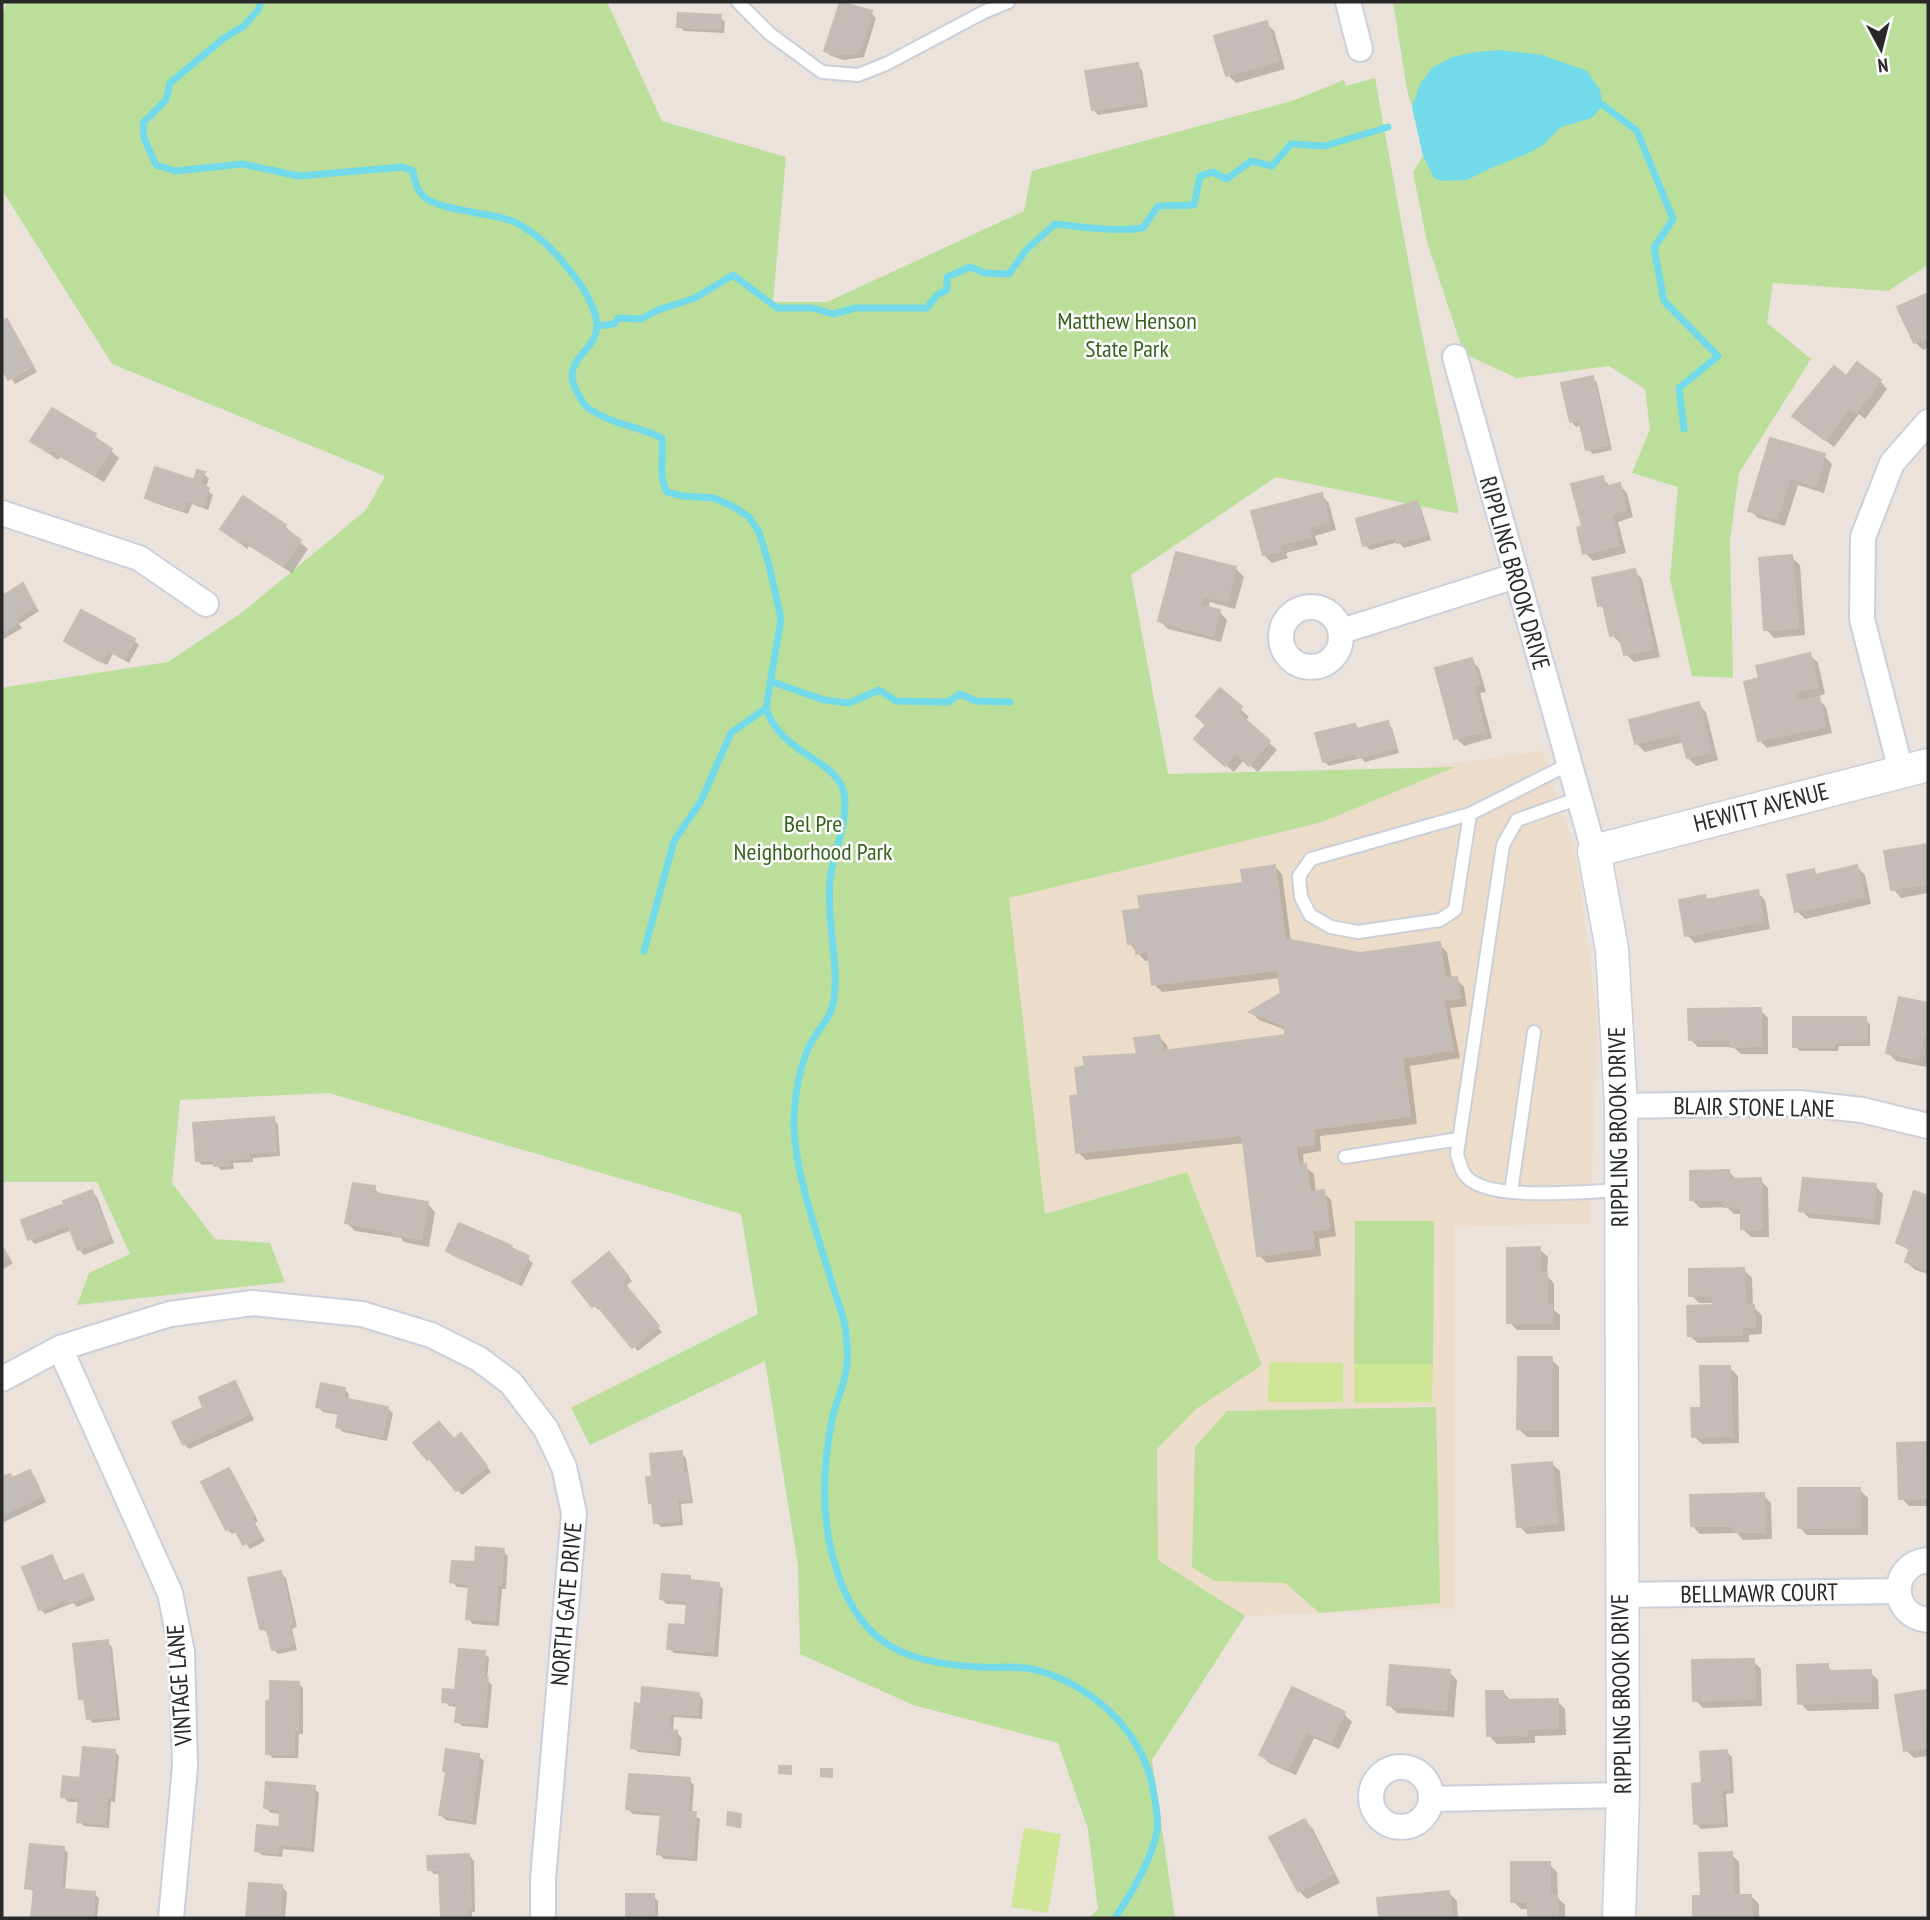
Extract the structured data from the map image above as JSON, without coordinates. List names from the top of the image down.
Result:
{
  "streets": {
    "street": [
      "RIPPLING BROOK DRIVE",
      "HEWITT AVENUE",
      "BLAIR STONE LANE",
      "BELLMAWR COURT",
      "NORTH GATE DRIVE",
      "VINTAGE LANE"
    ]
  },
  "crossings": [
    ["RIPPLING BROOK DRIVE", "HEWITT AVENUE"],
    ["RIPPLING BROOK DRIVE", "BLAIR STONE LANE"],
    ["RIPPLING BROOK DRIVE", "BELLMAWR COURT"],
    ["NORTH GATE DRIVE", "VINTAGE LANE"]
  ],
  "parks": ["Matthew Henson State Park", "Bel Pre Neighborhood Park"],
  "north": "bottom"
}
